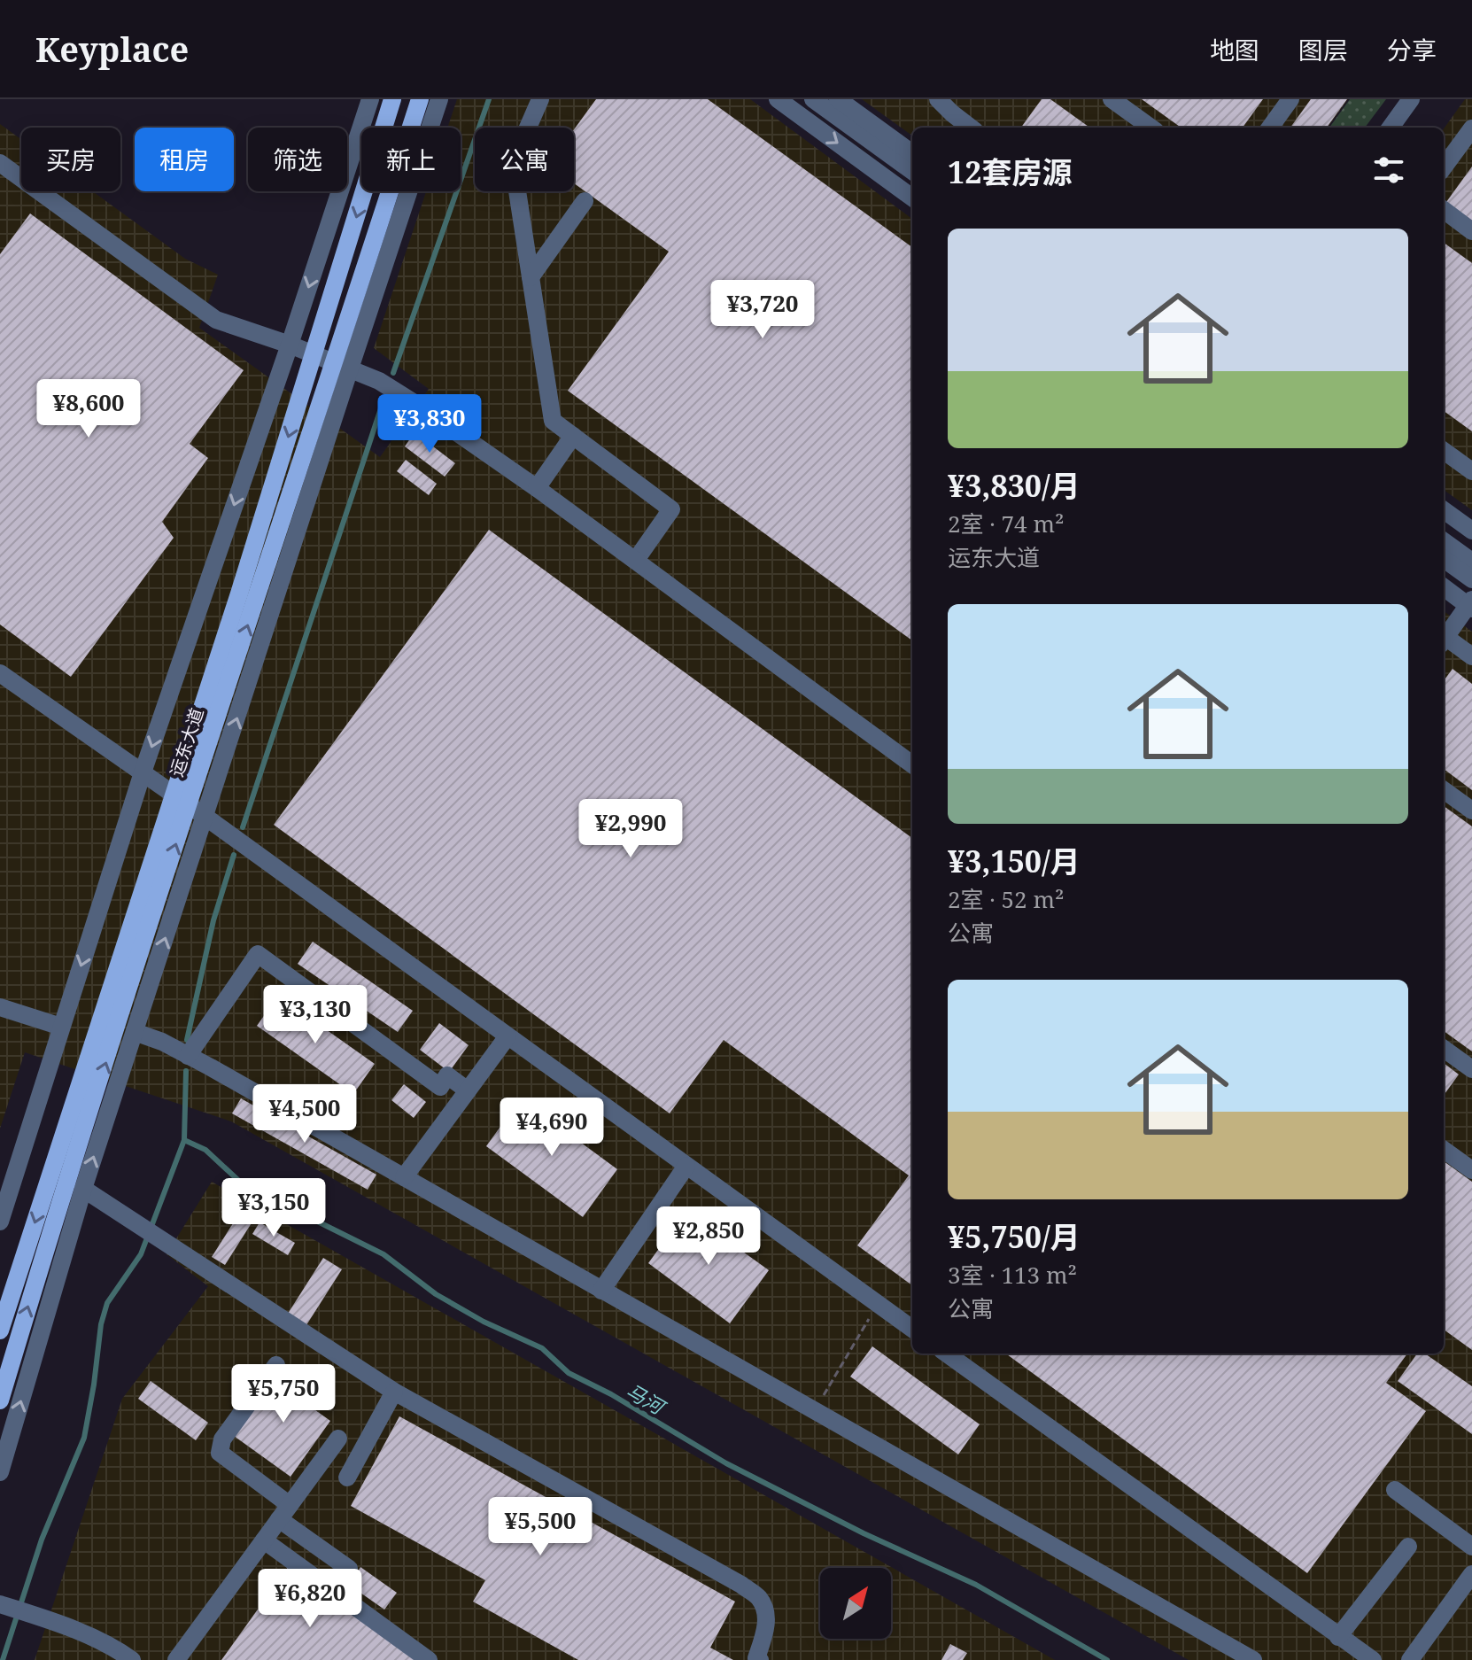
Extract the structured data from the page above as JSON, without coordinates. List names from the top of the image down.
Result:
{
  "streets": {
    "main road": ["运东大道"]
  },
  "water": ["马河"],
  "north": "top right",
  "page": {
    "header": "Keyplace",
    "nav": ["地图", "图层", "分享"],
    "chip": [
      "买房",
      "租房",
      "筛选",
      "新上",
      "公寓"
    ],
    "heading": "12套房源",
    "list": [
      {
        "name": "¥3,830/月",
        "note": "2室 · 74 m² · 运东大道"
      },
      {
        "name": "¥3,150/月",
        "note": "2室 · 52 m² · 公寓"
      },
      {
        "name": "¥5,750/月",
        "note": "3室 · 113 m² · 公寓"
      }
    ],
    "price": [
      "¥3,720",
      "¥8,600",
      "¥3,830",
      "¥2,990",
      "¥3,130",
      "¥4,500",
      "¥4,690",
      "¥3,150",
      "¥2,850",
      "¥5,750",
      "¥5,500",
      "¥6,820"
    ]
  }
}
